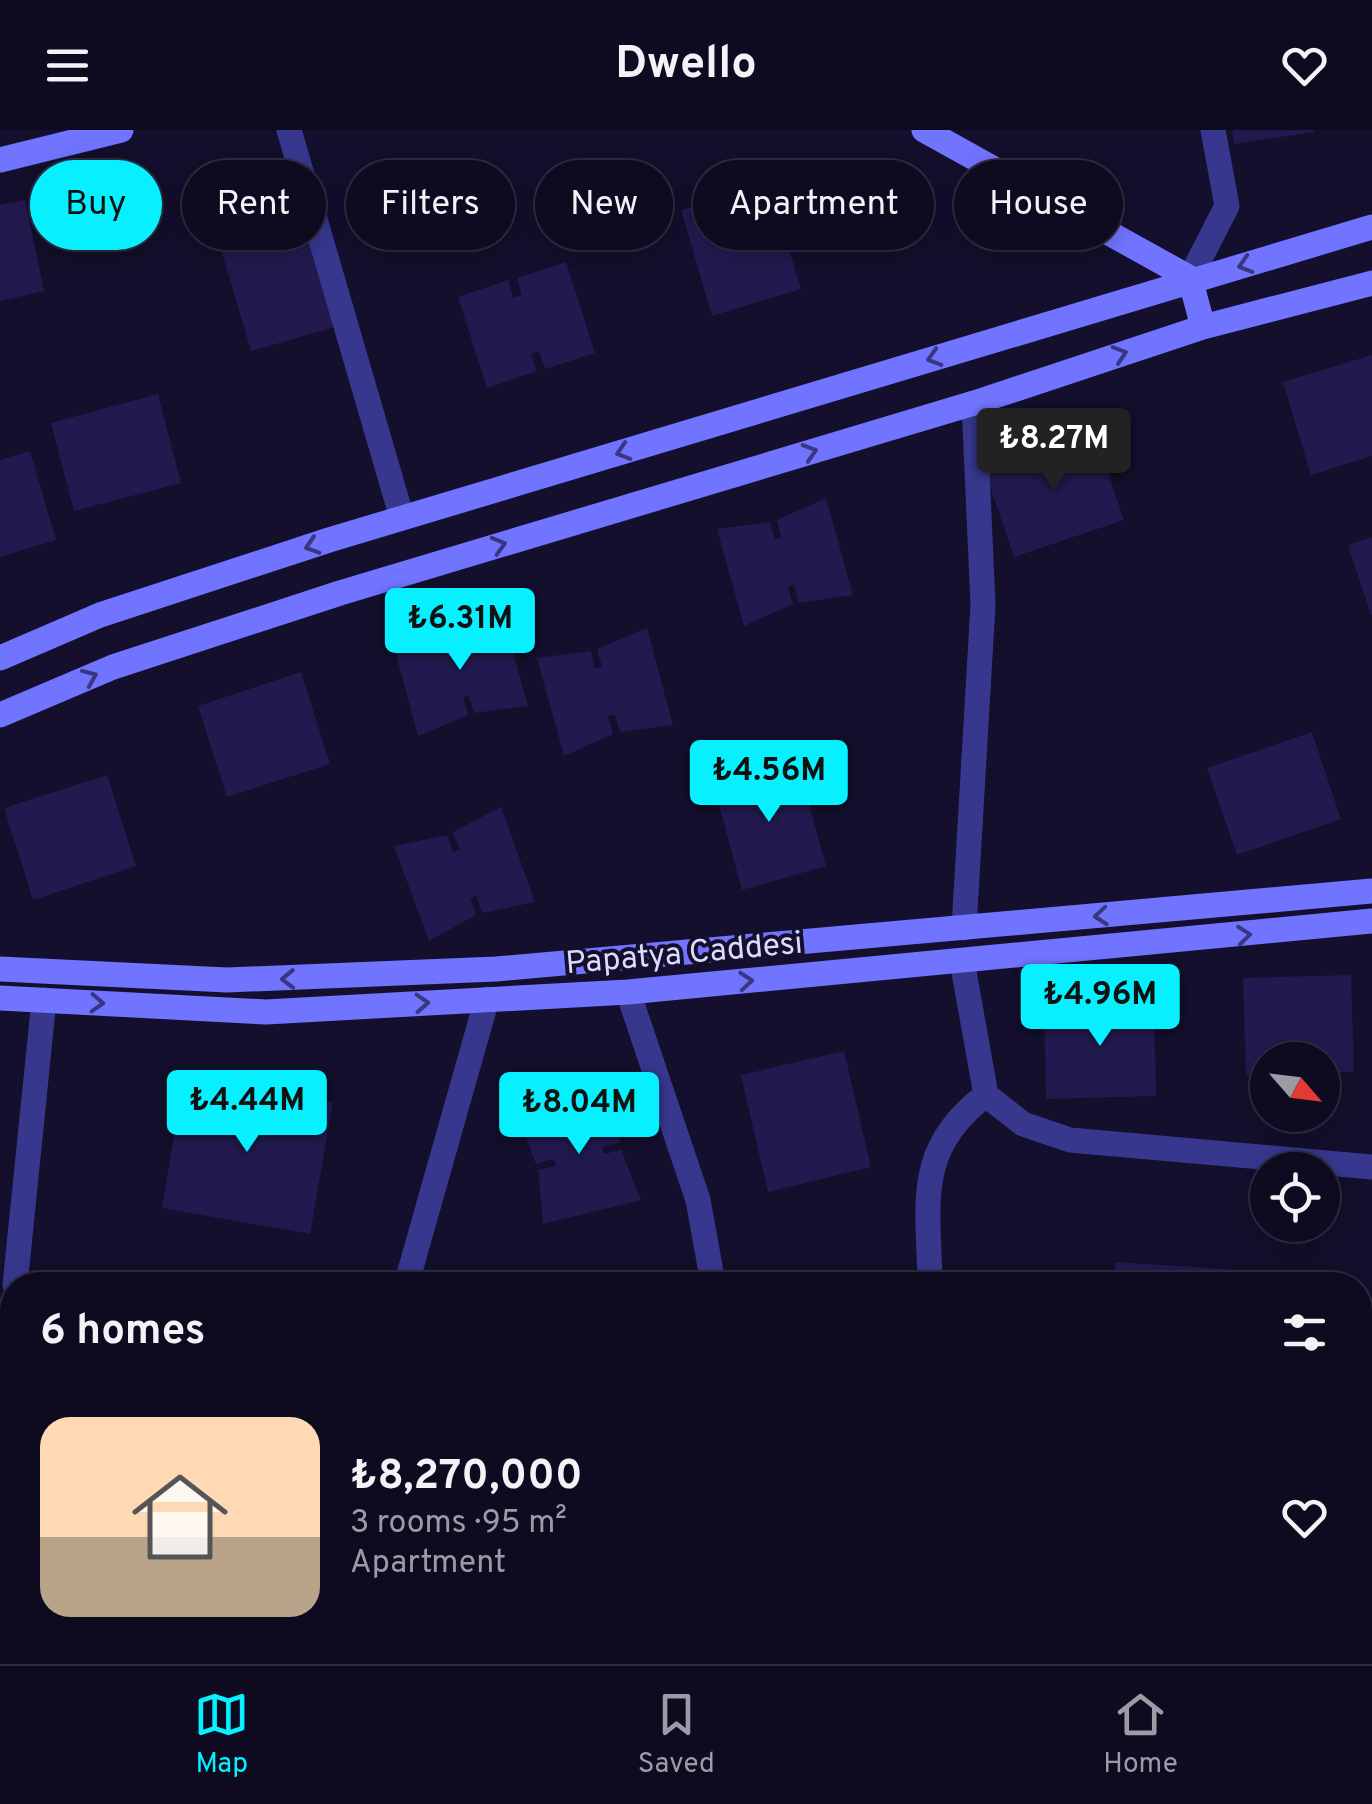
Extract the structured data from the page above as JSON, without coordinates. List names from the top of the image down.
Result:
{
  "streets": {
    "street": ["Papatya Caddesi"]
  },
  "north": "bottom right",
  "page": {
    "header": "Dwello",
    "chip": [
      "Buy",
      "Rent",
      "Filters",
      "New",
      "Apartment",
      "House"
    ],
    "price": [
      "₺8.27M",
      "₺6.31M",
      "₺4.56M",
      "₺4.96M",
      "₺4.44M",
      "₺8.04M"
    ],
    "heading": "6 homes",
    "list": [
      {
        "name": "₺8,270,000",
        "note": "3 rooms · 95 m² · Apartment"
      }
    ],
    "tabs": ["Map", "Saved", "Home"]
  }
}
